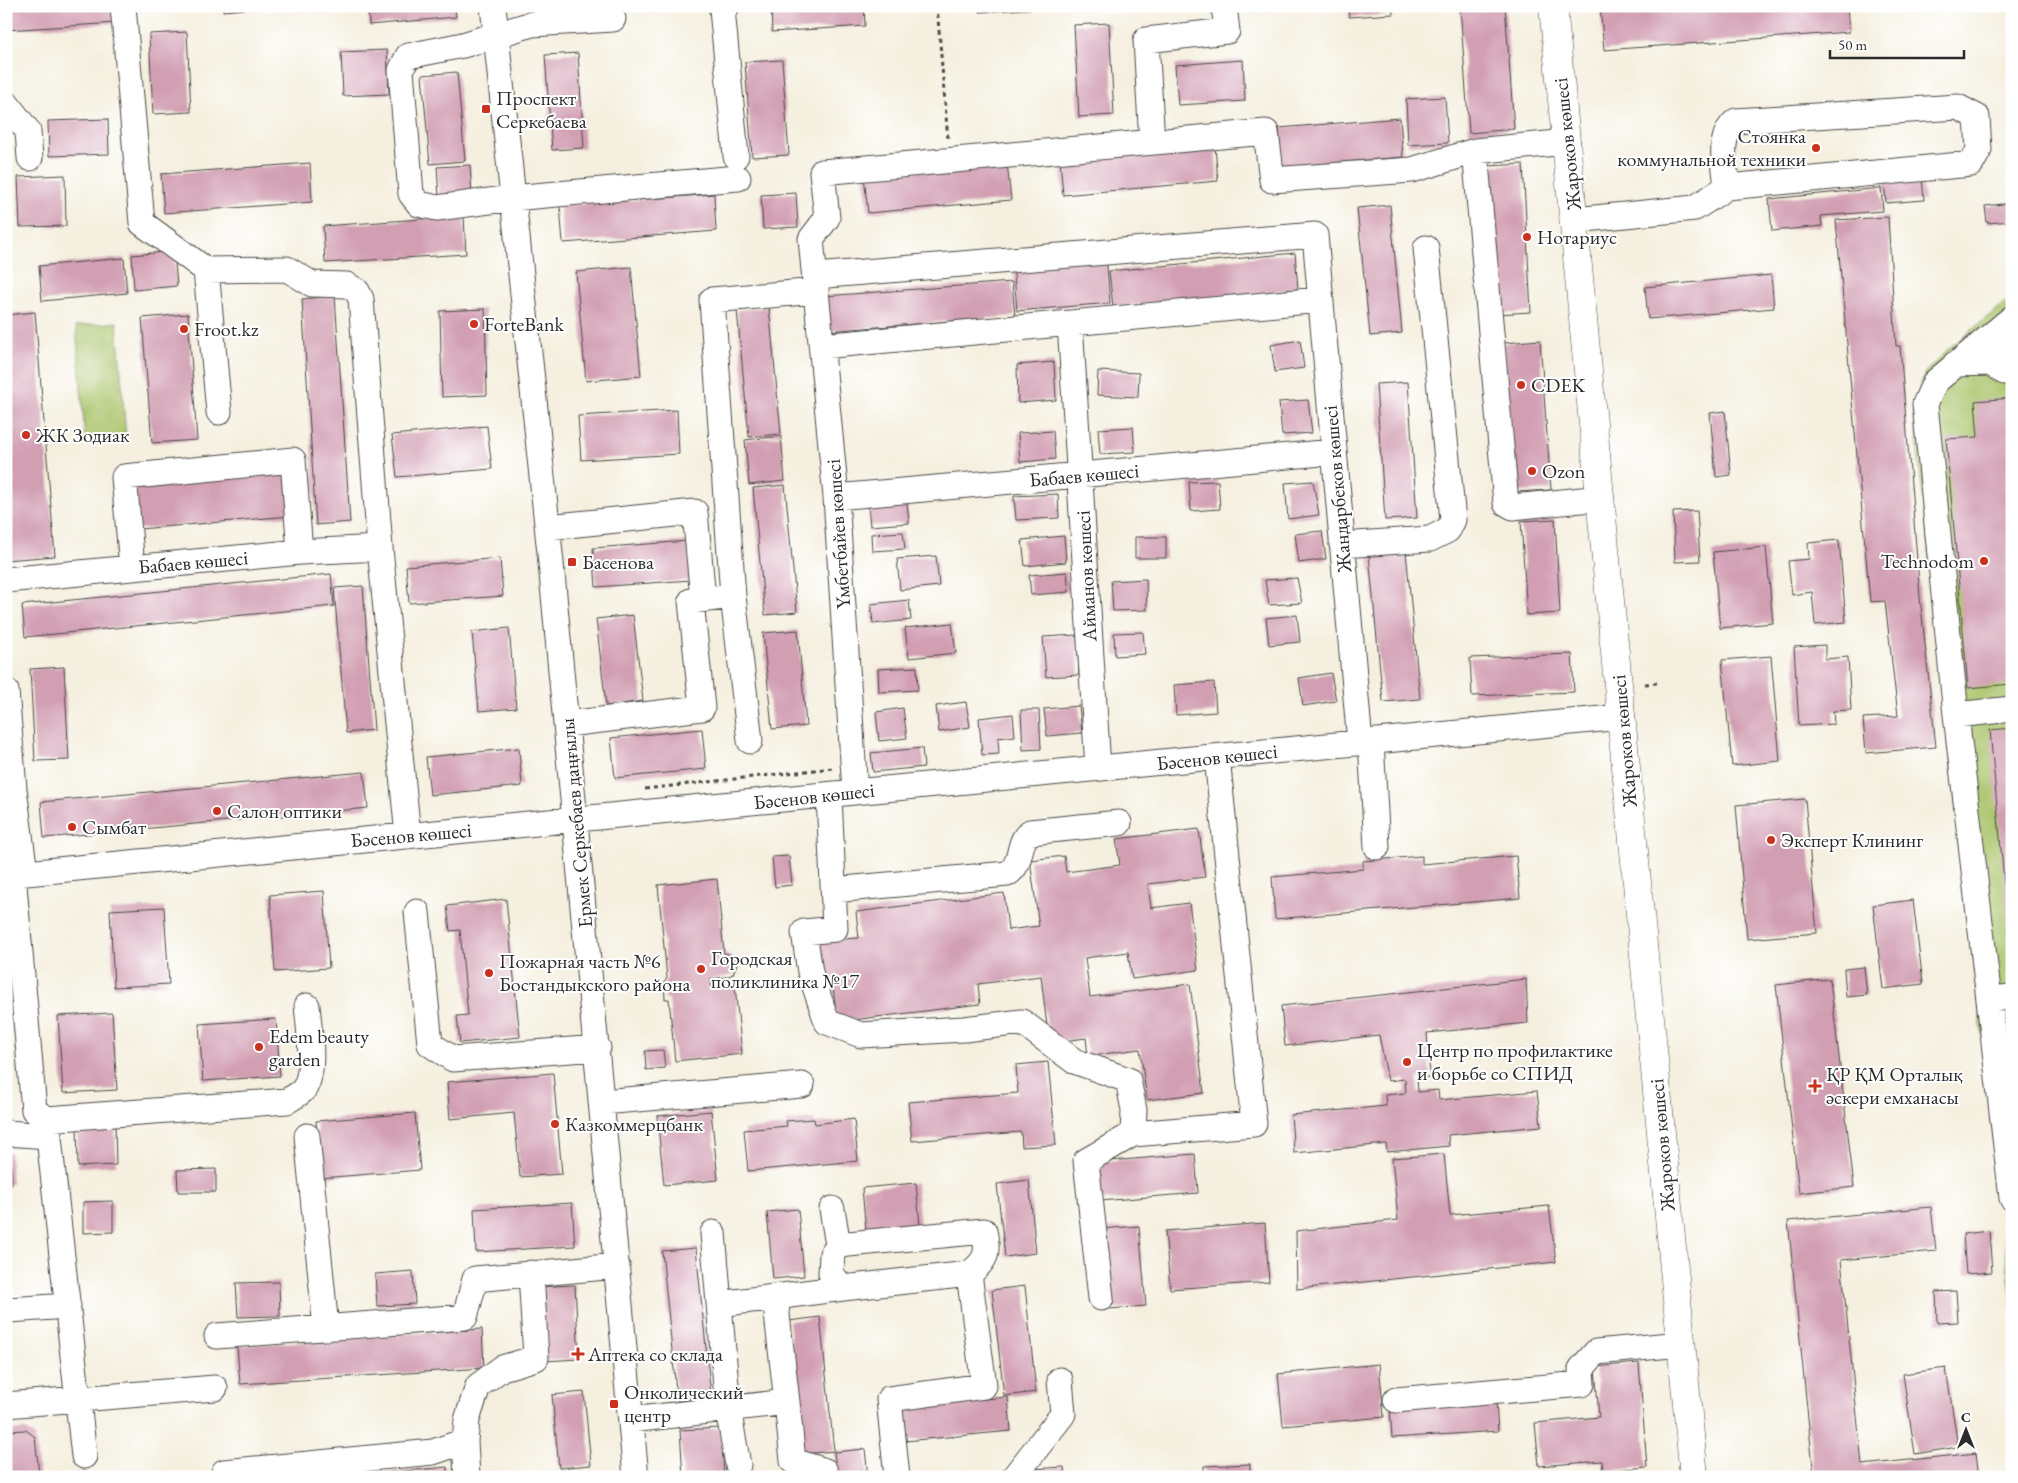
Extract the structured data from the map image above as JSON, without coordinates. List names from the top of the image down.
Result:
{
  "streets": {
    "main road": ["Жароков көшесі"],
    "street": [
      "Бабаев көшесі",
      "Жандарбеков көшесі",
      "Үмбетбайев көшесі",
      "Айманов көшесі",
      "Бәсенов көшесі",
      "Ермек Серкебаев даңғылы"
    ]
  },
  "crossings": [
    ["Жароков көшесі", "Бәсенов көшесі"],
    ["Бабаев көшесі", "Жандарбеков көшесі"],
    ["Бабаев көшесі", "Үмбетбайев көшесі"],
    ["Бабаев көшесі", "Айманов көшесі"],
    ["Жандарбеков көшесі", "Үмбетбайев көшесі"],
    ["Жандарбеков көшесі", "Бәсенов көшесі"],
    ["Үмбетбайев көшесі", "Бәсенов көшесі"],
    ["Айманов көшесі", "Бәсенов көшесі"],
    ["Бәсенов көшесі", "Ермек Серкебаев даңғылы"]
  ],
  "places": {
    "transit": ["Проспект Серкебаева", "Басенова", "Онколический центр"],
    "other": [
      "Стоянка коммунальной техники",
      "Нотариуc",
      "ForteBank",
      "Froot.kz",
      "CDEK",
      "ЖК Зодиак",
      "Ozon",
      "Technodom",
      "Салон оптики",
      "Сымбат",
      "Эксперт Клининг",
      "Городская поликлиника №17",
      "Пожарная часть №6 Бостандыкского района",
      "Edem beauty garden",
      "Центр по профилактике и борьбе со СПИД",
      "Казкоммерцбанк"
    ],
    "health": ["ҚР ҚМ Орталық әскери емханасы", "Аптека со склада"]
  },
  "scale_bar": "50 m",
  "north": "top"
}
